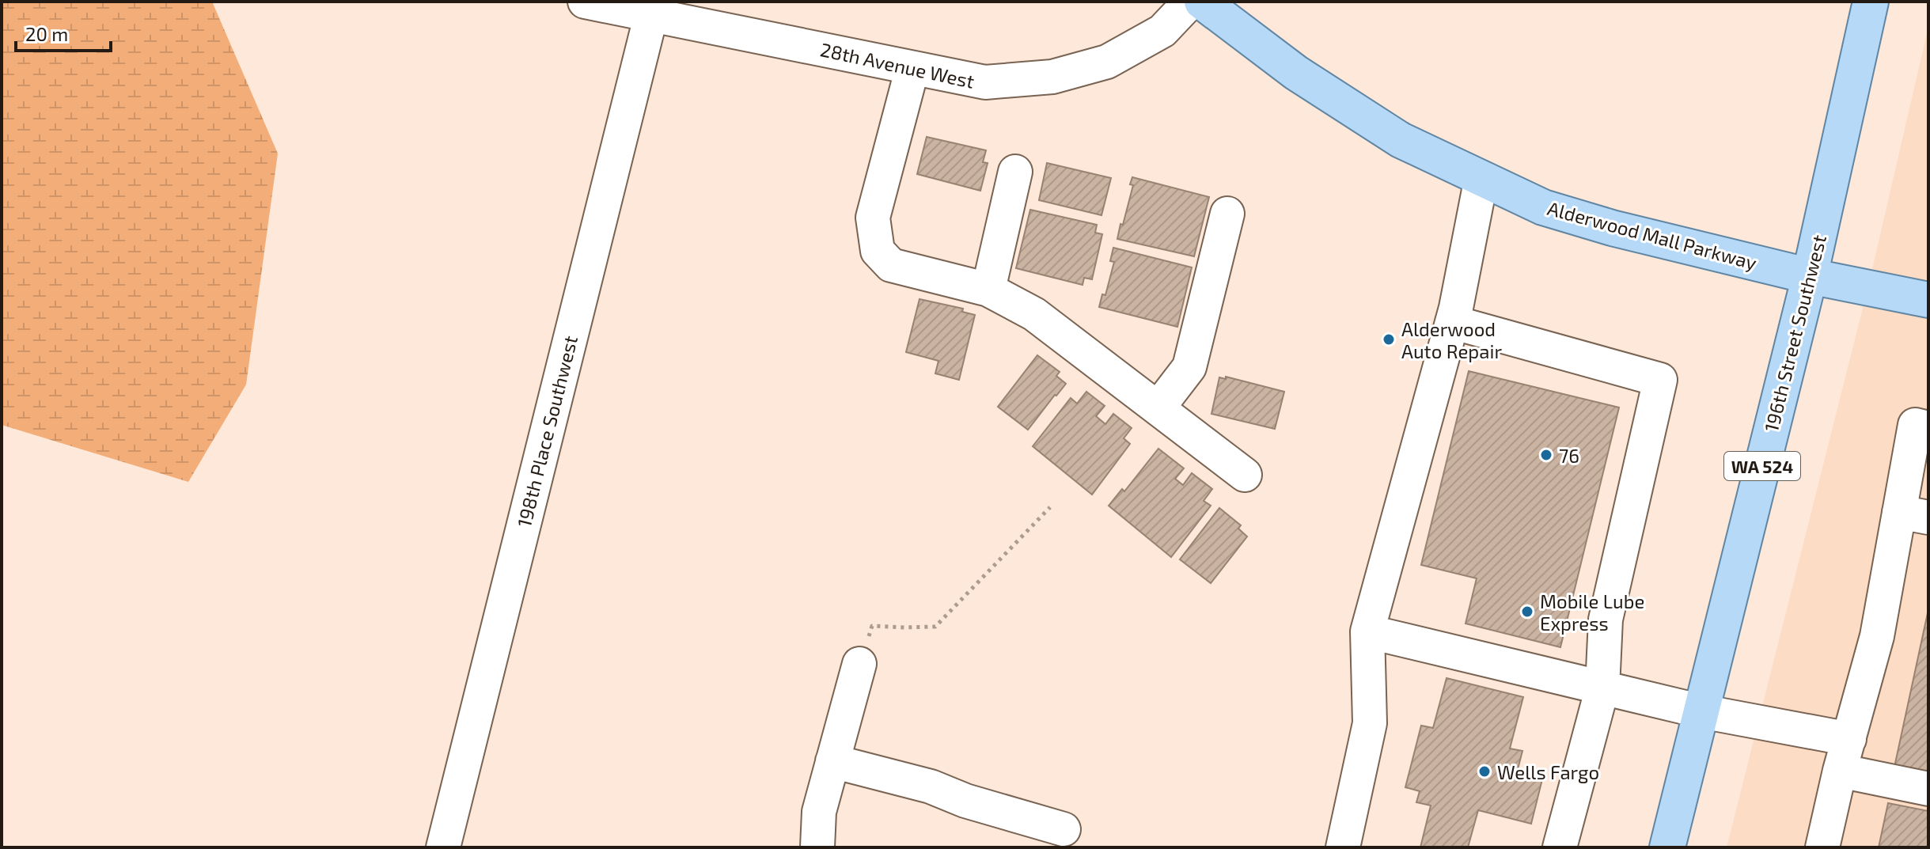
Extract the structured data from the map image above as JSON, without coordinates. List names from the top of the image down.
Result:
{
  "streets": {
    "main road": ["Alderwood Mall Parkway", "196th Street Southwest", "WA 524"],
    "street": ["28th Avenue West", "198th Place Southwest"]
  },
  "crossings": [
    ["28th Avenue West", "198th Place Southwest"],
    ["Alderwood Mall Parkway", "196th Street Southwest"]
  ],
  "places": [
    "Alderwood Auto Repair",
    "76",
    "Mobile Lube Express",
    "Wells Fargo"
  ],
  "scale_bar": "20 m"
}
